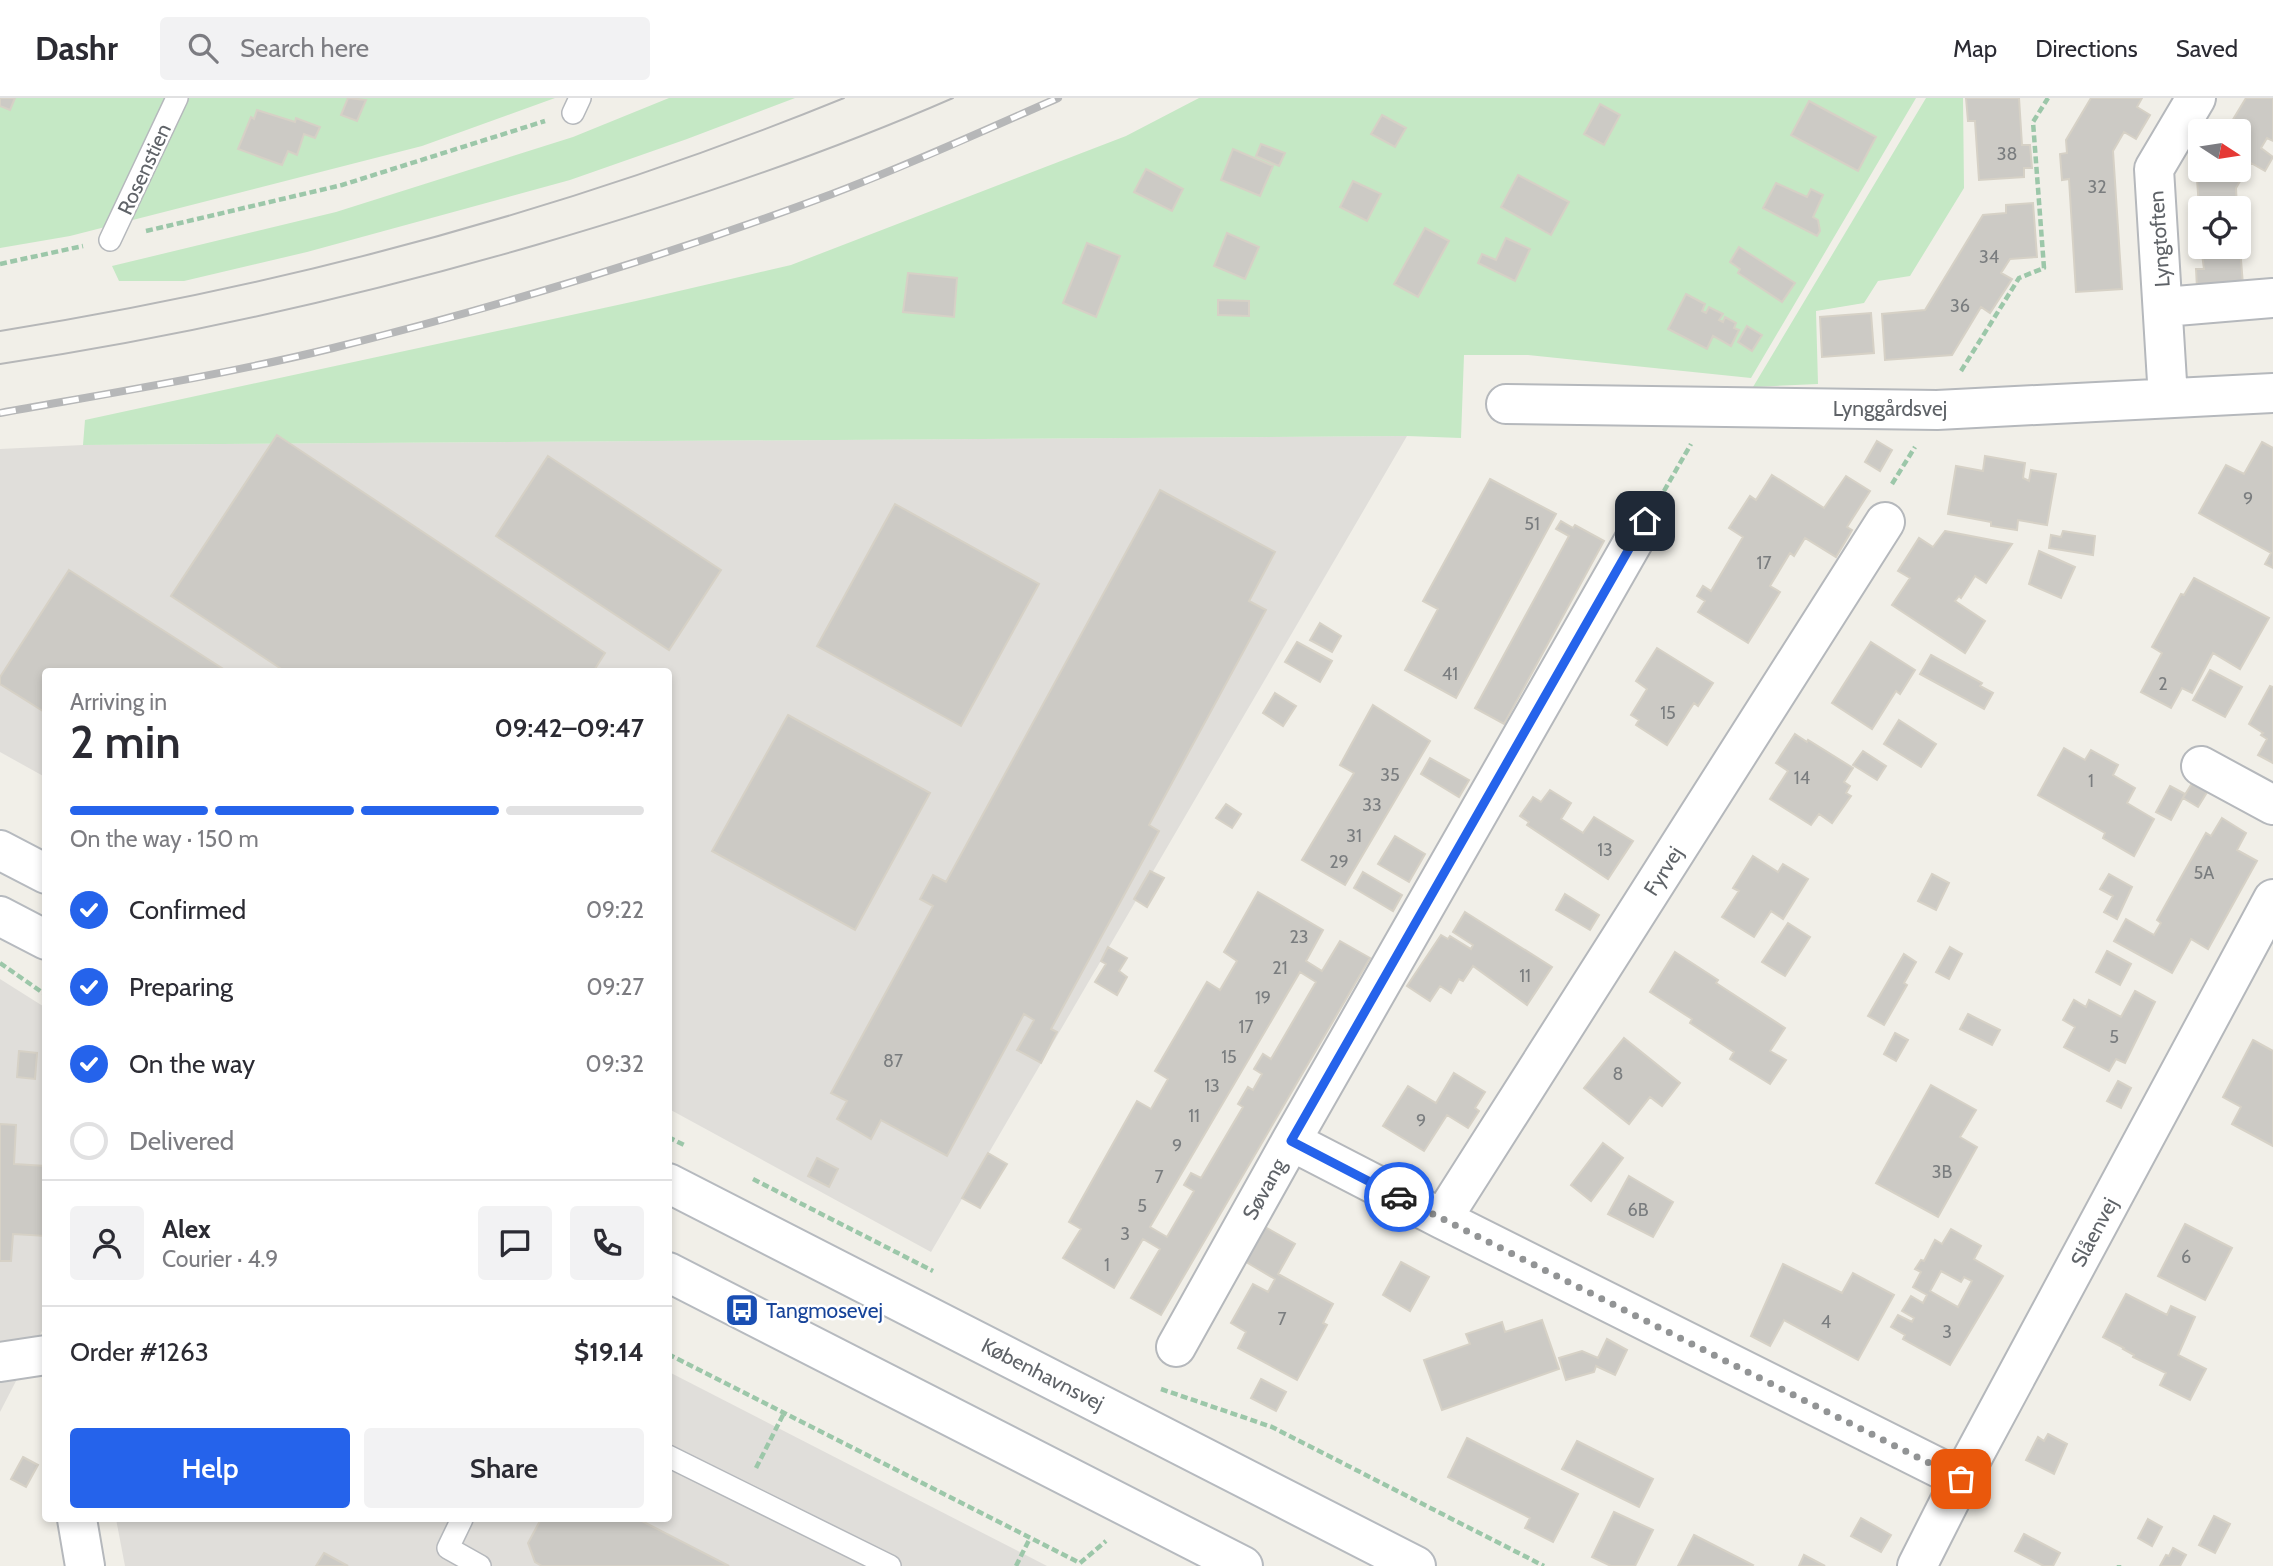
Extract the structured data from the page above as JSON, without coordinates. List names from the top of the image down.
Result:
{
  "streets": {
    "street": [
      "Lyngtoften",
      "Lynggårdsvej",
      "Fyrvej",
      "Søvang",
      "Slåenvej",
      "Københavnsvej"
    ],
    "lane": ["Rosenstien"]
  },
  "crossings": [
    ["Lyngtoften", "Lynggårdsvej"]
  ],
  "places": {
    "bus stop": ["Tangmosevej"]
  },
  "house_numbers": [
    "38",
    "32",
    "34",
    "36",
    "9",
    "51",
    "17",
    "41",
    "2",
    "15",
    "35",
    "14",
    "1",
    "33",
    "31",
    "13",
    "29",
    "5A",
    "23",
    "21",
    "11",
    "19",
    "17",
    "5",
    "15",
    "87",
    "8",
    "13",
    "11",
    "9",
    "9",
    "3B",
    "7",
    "5",
    "6B",
    "3",
    "6",
    "1",
    "7",
    "4",
    "3"
  ],
  "north": "right",
  "page": {
    "header": "Dashr",
    "search": "Search here",
    "nav": ["Map", "Directions", "Saved"],
    "heading": ["2 min", "Arriving in", "09:42–09:47"],
    "panel": [
      "Alex",
      "Courier · 4.9",
      "Order #1263",
      "$19.14"
    ],
    "bar": "On the way · 150 m",
    "list": [
      ["Confirmed", "09:22"],
      ["Preparing", "09:27"],
      ["On the way", "09:32"],
      "Delivered"
    ],
    "buttons": ["Help", "Share"]
  }
}
